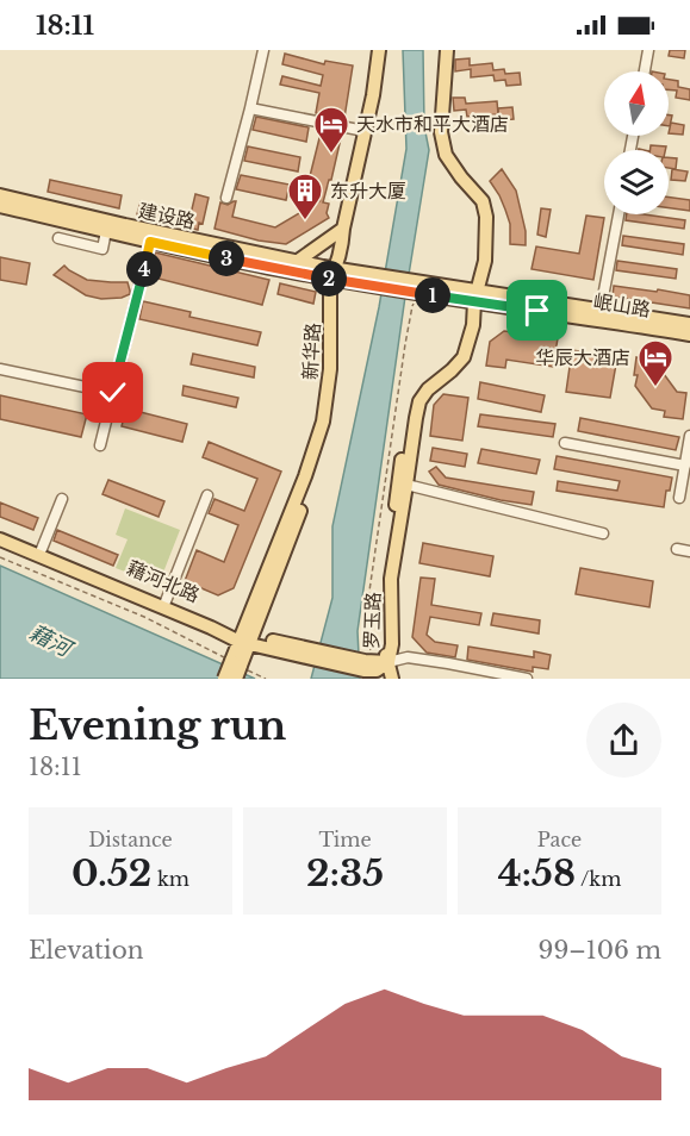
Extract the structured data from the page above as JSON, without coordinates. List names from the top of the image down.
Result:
{
  "streets": {
    "main road": [
      "建设路",
      "岷山路",
      "新华路",
      "藉河北路",
      "罗玉路"
    ]
  },
  "crossings": [
    ["建设路", "岷山路"],
    ["建设路", "新华路"],
    ["建设路", "罗玉路"],
    ["岷山路", "罗玉路"],
    ["新华路", "藉河北路"],
    ["藉河北路", "罗玉路"]
  ],
  "water": ["藉河"],
  "places": {
    "hotel": ["天水市和平大酒店", "华辰大酒店"],
    "building": ["东升大厦"]
  },
  "north": "top",
  "page": {
    "status": "18:11",
    "pins": [
      "3",
      "4",
      "2",
      "1"
    ],
    "heading": ["Evening run", "18:11"],
    "stats": [
      ["Distance", "0.52 km"],
      ["Time", "2:35"],
      ["Pace", "4:58 /km"]
    ],
    "chart": ["Elevation", "99–106 m"]
  }
}
